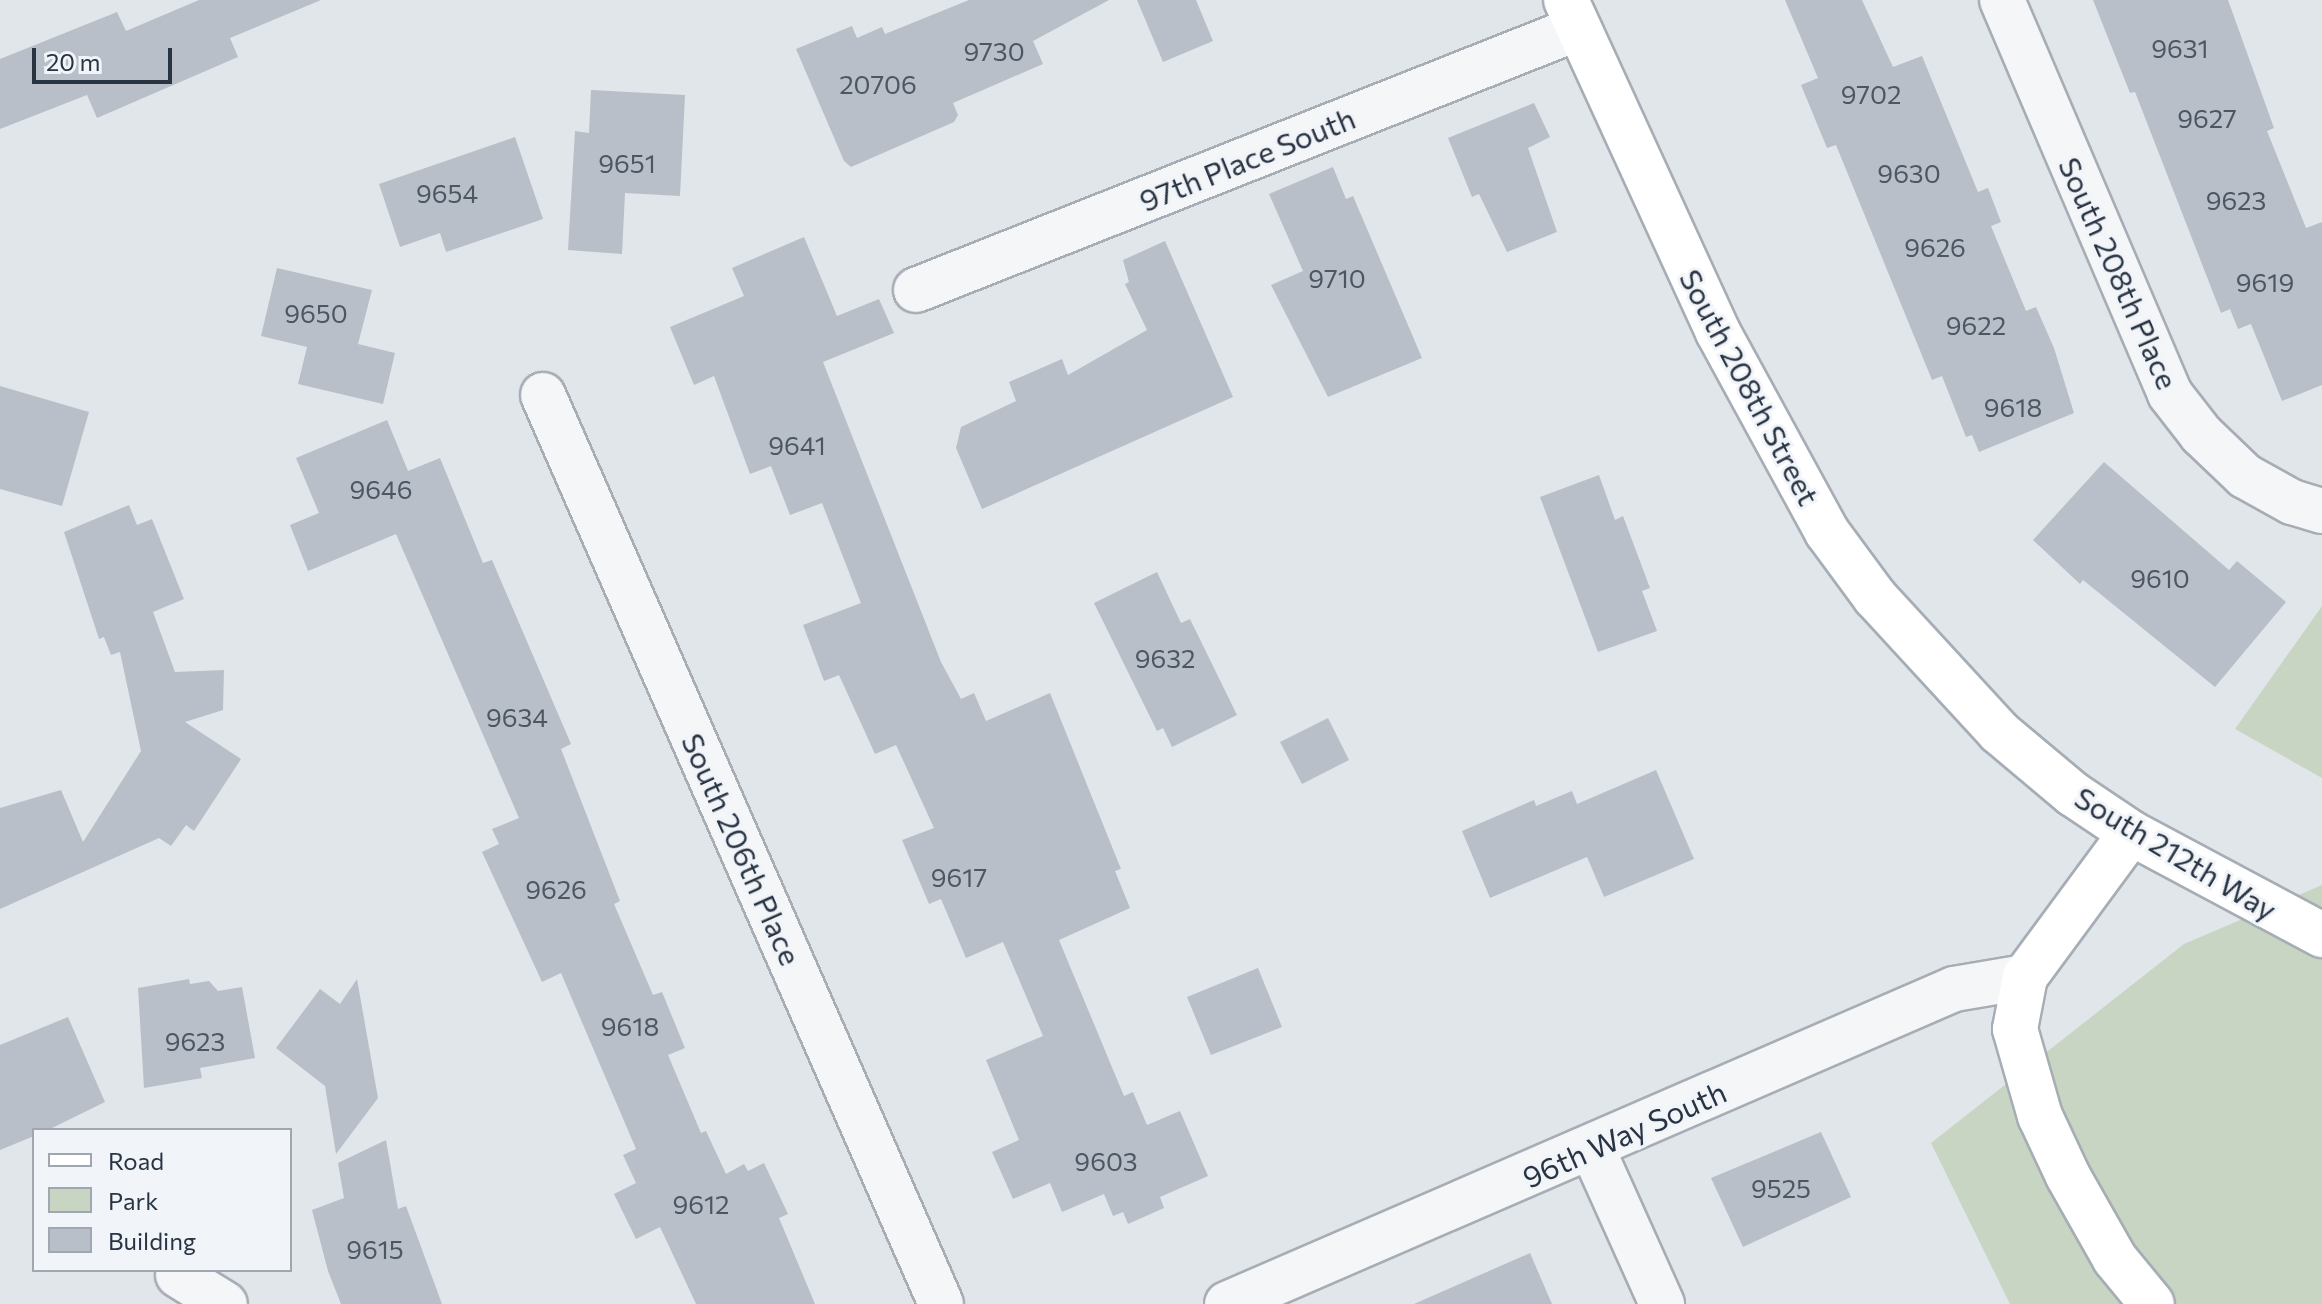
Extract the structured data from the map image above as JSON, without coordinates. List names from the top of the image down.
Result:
{
  "streets": {
    "main road": ["South 208th Street", "South 212th Way"],
    "street": [
      "97th Place South",
      "South 208th Place",
      "South 206th Place",
      "96th Way South"
    ]
  },
  "crossings": [
    ["97th Place South", "South 208th Street"],
    ["South 208th Street", "South 212th Way"]
  ],
  "house_numbers": [
    "9631",
    "9730",
    "20706",
    "9702",
    "9627",
    "9651",
    "9630",
    "9654",
    "9623",
    "9626",
    "9710",
    "9619",
    "9650",
    "9622",
    "9618",
    "9641",
    "9646",
    "9610",
    "9632",
    "9634",
    "9617",
    "9626",
    "9618",
    "9623",
    "9603",
    "9525",
    "9612",
    "9615"
  ],
  "legend": ["Road", "Park", "Building"],
  "scale_bar": "20 m"
}
